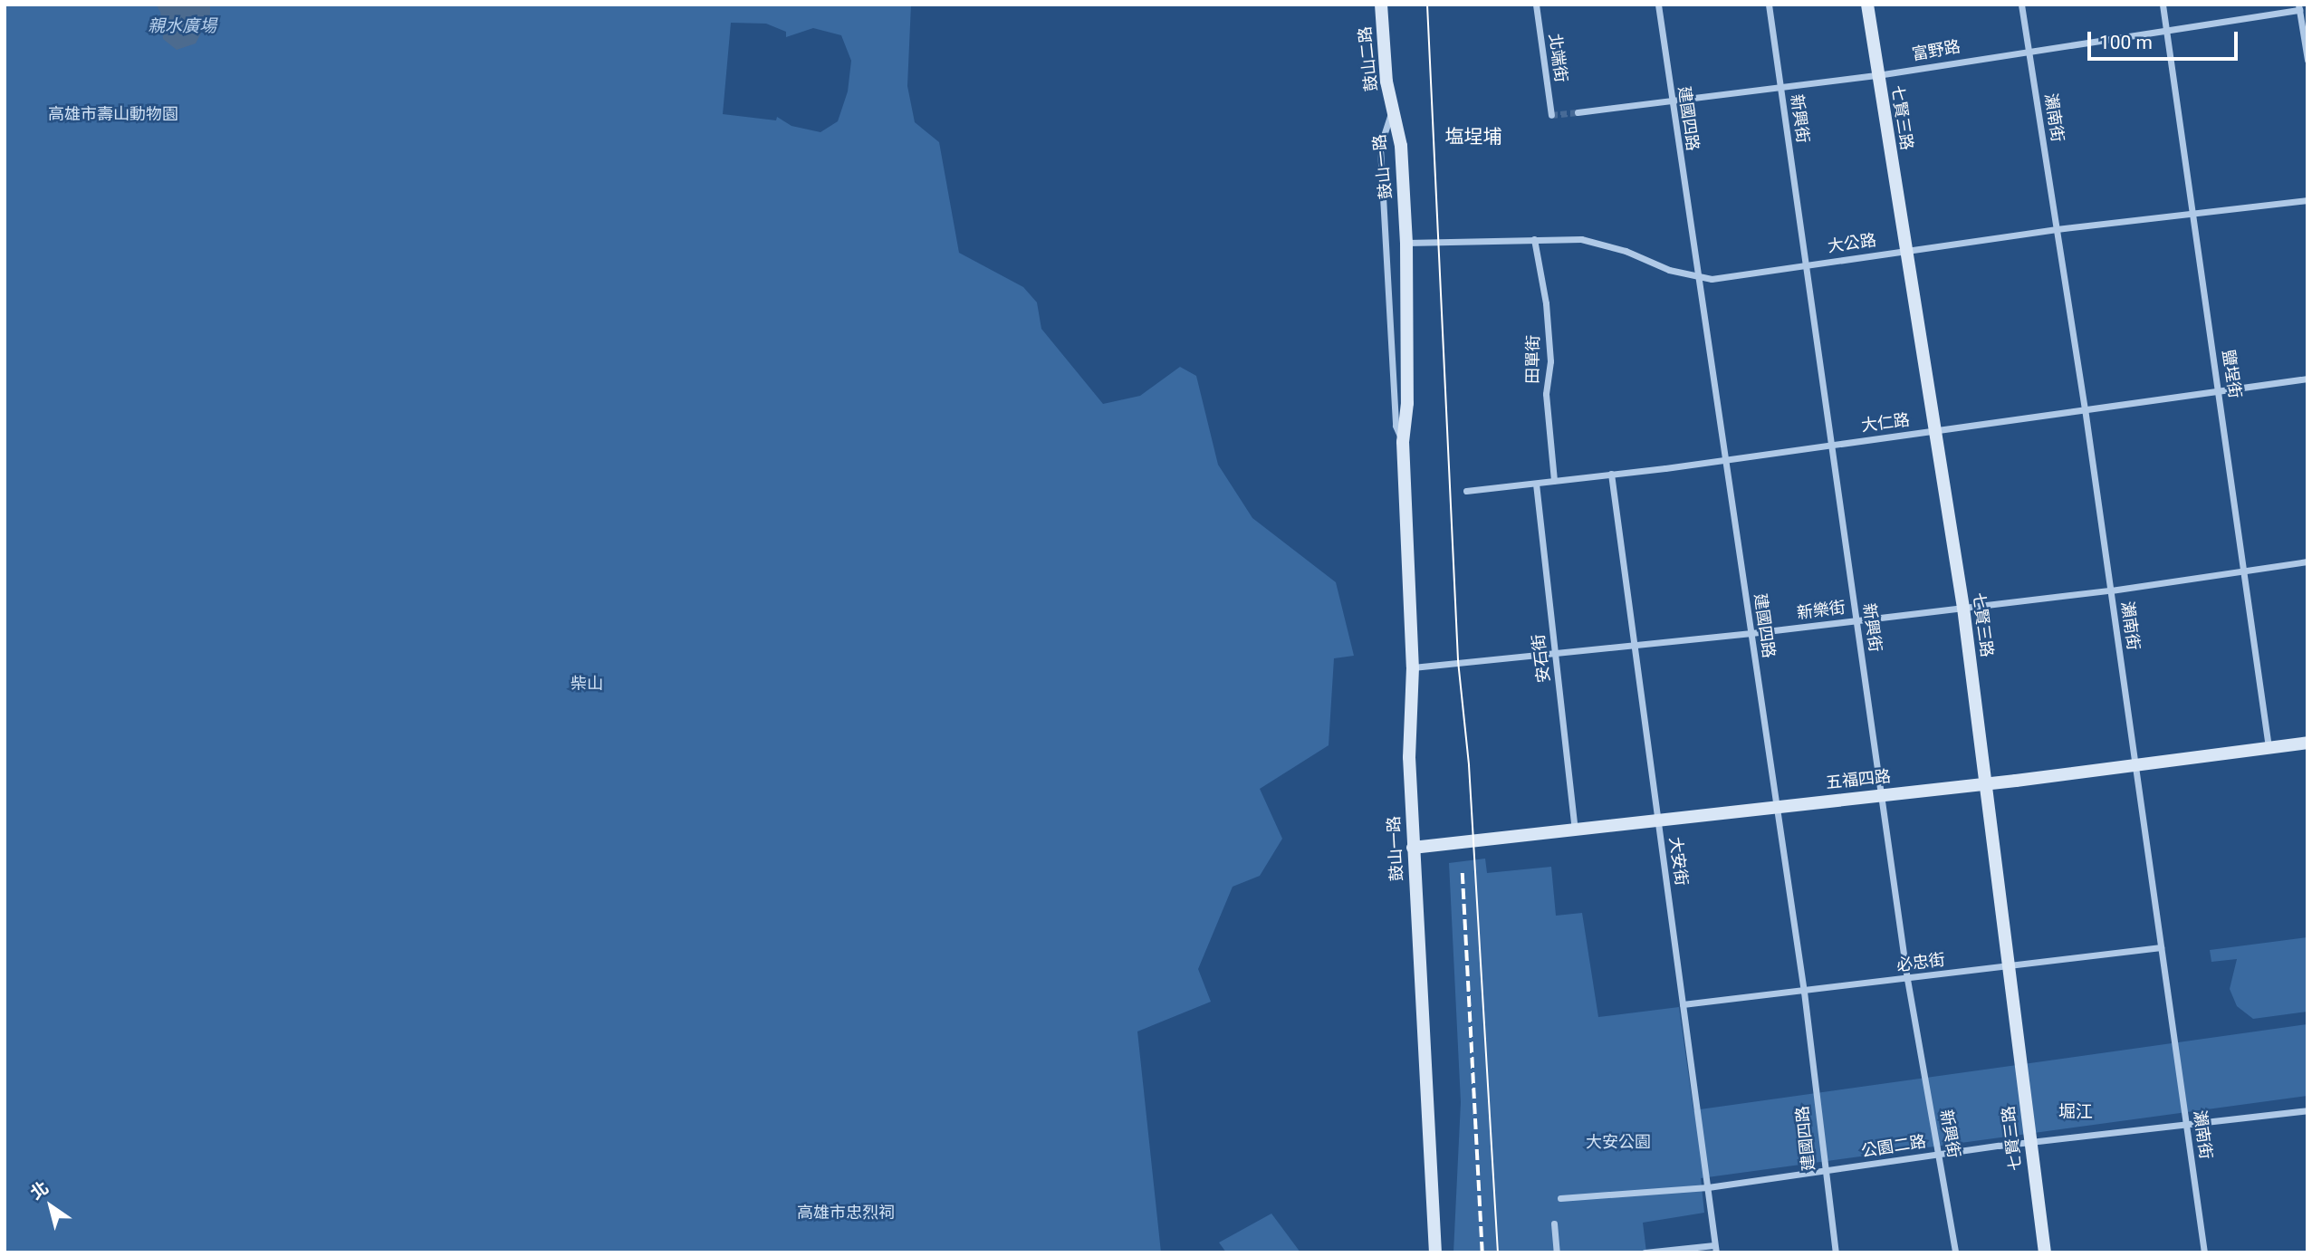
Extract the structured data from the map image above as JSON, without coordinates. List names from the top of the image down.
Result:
{
  "streets": {
    "street": [
      "富野路",
      "北端街",
      "鼓山二路",
      "七賢三路",
      "瀨南街",
      "建國四路",
      "新興街",
      "鼓山一路",
      "大公路",
      "田單街",
      "鹽埕街",
      "大仁路",
      "新樂街",
      "安石街",
      "五福四路",
      "大安街",
      "必忠街",
      "公園二路"
    ]
  },
  "crossings": [
    ["富野路", "七賢三路"],
    ["富野路", "瀨南街"],
    ["富野路", "建國四路"],
    ["富野路", "新興街"],
    ["富野路", "鹽埕街"],
    ["鼓山二路", "鼓山一路"],
    ["七賢三路", "大公路"],
    ["七賢三路", "大仁路"],
    ["七賢三路", "新樂街"],
    ["七賢三路", "五福四路"],
    ["七賢三路", "必忠街"],
    ["七賢三路", "公園二路"],
    ["瀨南街", "大公路"],
    ["瀨南街", "大仁路"],
    ["瀨南街", "新樂街"],
    ["瀨南街", "五福四路"],
    ["瀨南街", "必忠街"],
    ["瀨南街", "公園二路"],
    ["建國四路", "大公路"],
    ["建國四路", "大仁路"],
    ["建國四路", "新樂街"],
    ["建國四路", "五福四路"],
    ["建國四路", "必忠街"],
    ["建國四路", "公園二路"],
    ["新興街", "大公路"],
    ["新興街", "大仁路"],
    ["新興街", "新樂街"],
    ["新興街", "五福四路"],
    ["新興街", "必忠街"],
    ["新興街", "公園二路"],
    ["鼓山一路", "大公路"],
    ["鼓山一路", "新樂街"],
    ["鼓山一路", "五福四路"],
    ["大公路", "田單街"],
    ["大公路", "鹽埕街"],
    ["田單街", "大仁路"],
    ["鹽埕街", "大仁路"],
    ["鹽埕街", "新樂街"],
    ["鹽埕街", "五福四路"],
    ["大仁路", "安石街"],
    ["大仁路", "大安街"],
    ["新樂街", "安石街"],
    ["新樂街", "大安街"],
    ["安石街", "五福四路"],
    ["五福四路", "大安街"],
    ["大安街", "必忠街"],
    ["大安街", "公園二路"]
  ],
  "districts": ["塩埕埔", "堀江"],
  "water": ["親水廣場"],
  "parks": [
    "高雄市壽山動物園",
    "柴山",
    "大安公園",
    "高雄市忠烈祠"
  ],
  "scale_bar": "100 m",
  "north": "top left"
}
